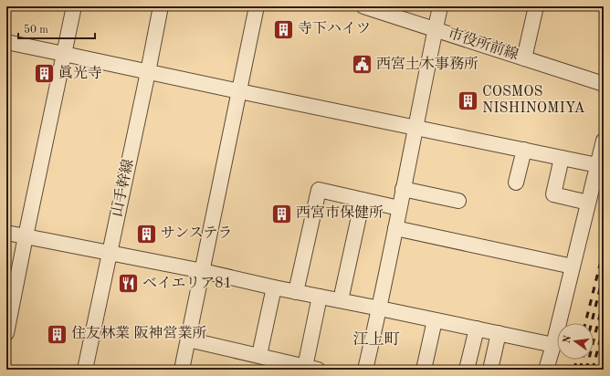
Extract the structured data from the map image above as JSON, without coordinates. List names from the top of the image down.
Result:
{
  "streets": {
    "street": ["市役所前線", "山手幹線"]
  },
  "districts": ["江上町"],
  "places": {
    "building": [
      "寺下ハイツ",
      "眞光寺",
      "COSMOS NISHINOMIYA",
      "西宮市保健所",
      "サンステラ",
      "住友林業 阪神営業所"
    ],
    "public building": ["西宮土木事務所"],
    "restaurant": ["ベイエリア81"]
  },
  "scale_bar": "50 m",
  "north": "left"
}
